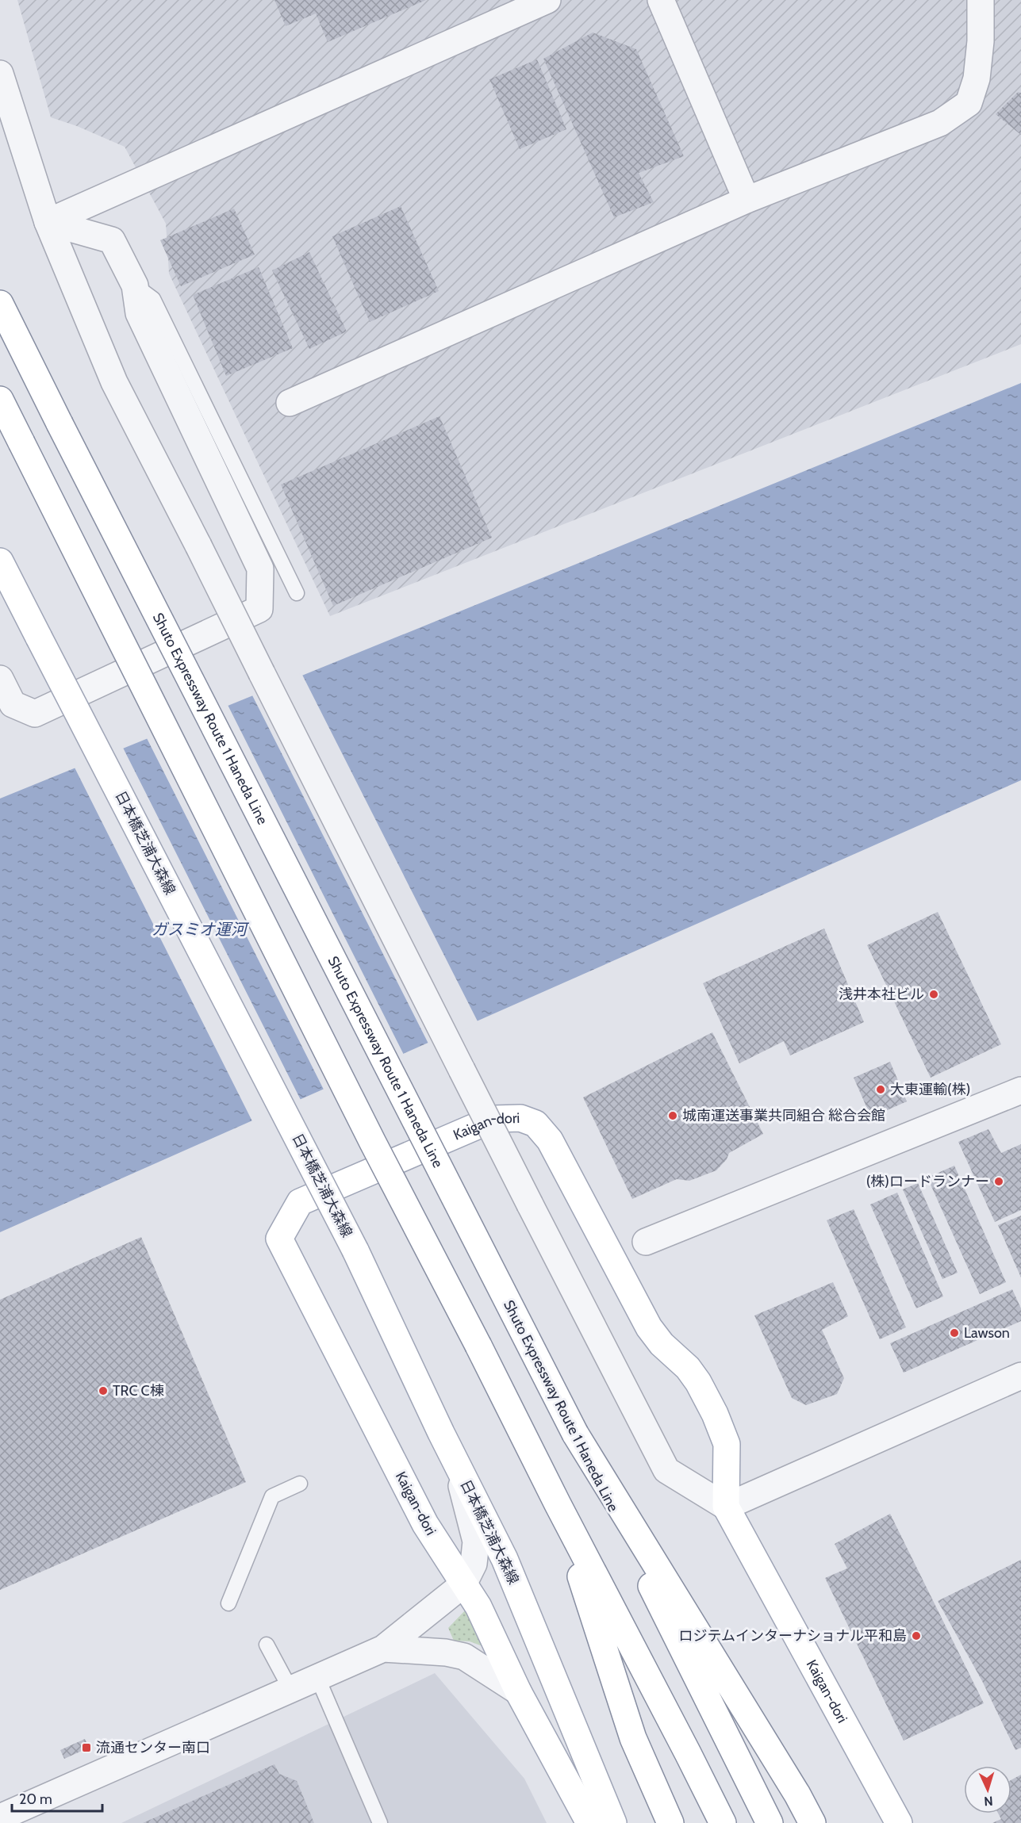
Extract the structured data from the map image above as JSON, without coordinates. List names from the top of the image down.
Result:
{
  "streets": {
    "main road": ["Shuto Expressway Route 1 Haneda Line", "日本橋芝浦大森線", "Kaigan-dori"]
  },
  "water": ["ガスミオ運河"],
  "places": {
    "other": [
      "浅井本社ビル",
      "大東運輸(株)",
      "城南運送事業共同組合 総合会館",
      "(株)ロードランナー",
      "Lawson",
      "TRC C棟",
      "ロジテムインターナショナル平和島"
    ],
    "transit": ["流通センター南口"]
  },
  "scale_bar": "20 m",
  "north": "bottom"
}
